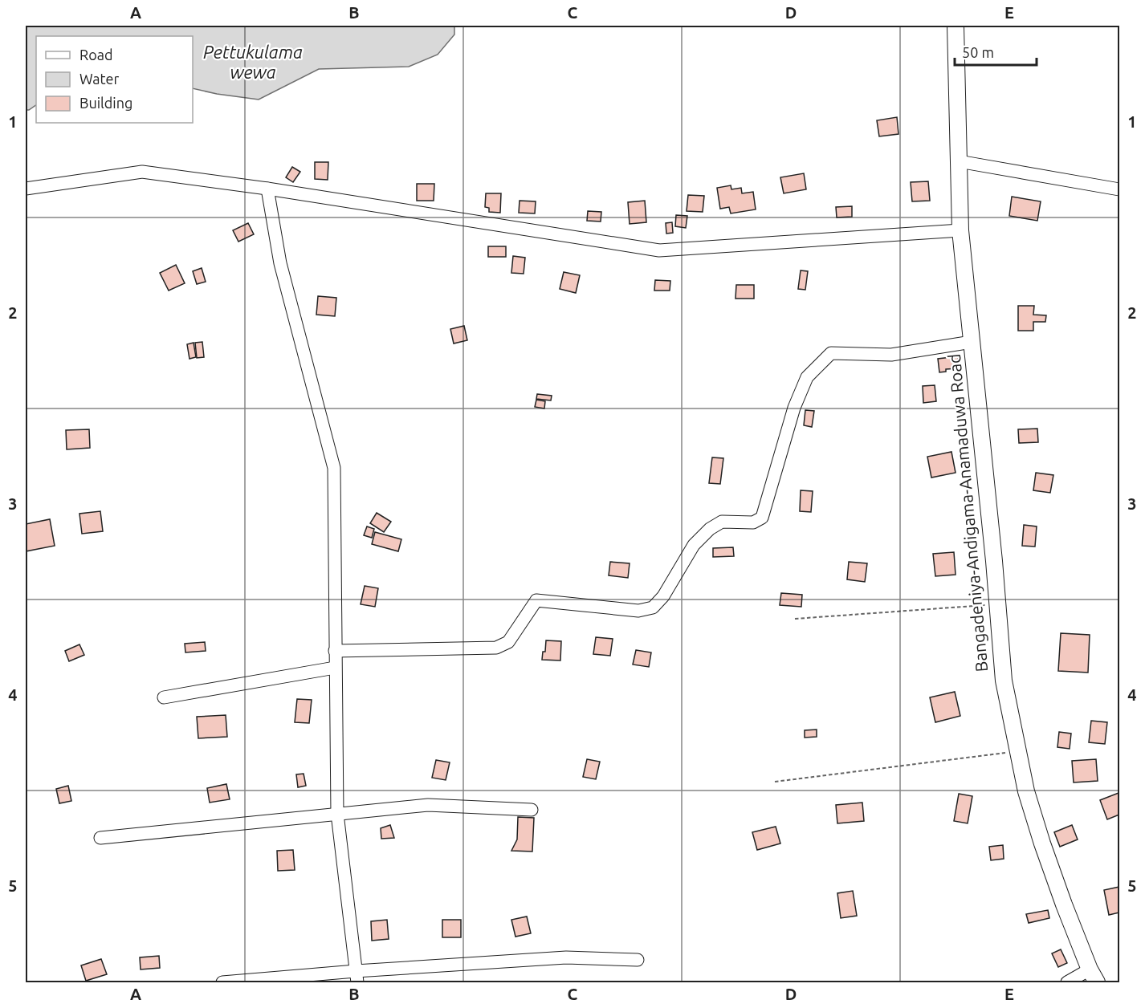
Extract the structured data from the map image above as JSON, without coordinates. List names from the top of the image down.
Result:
{
  "streets": {
    "main road": ["Bangadeniya-Andigama-Anamaduwa Road"]
  },
  "water": ["Pettukulama wewa"],
  "legend": ["Road", "Water", "Building"],
  "scale_bar": "50 m",
  "grid": {
    "columns": [
      "A",
      "B",
      "C",
      "D",
      "E"
    ],
    "rows": [
      "1",
      "2",
      "3",
      "4",
      "5"
    ]
  }
}
